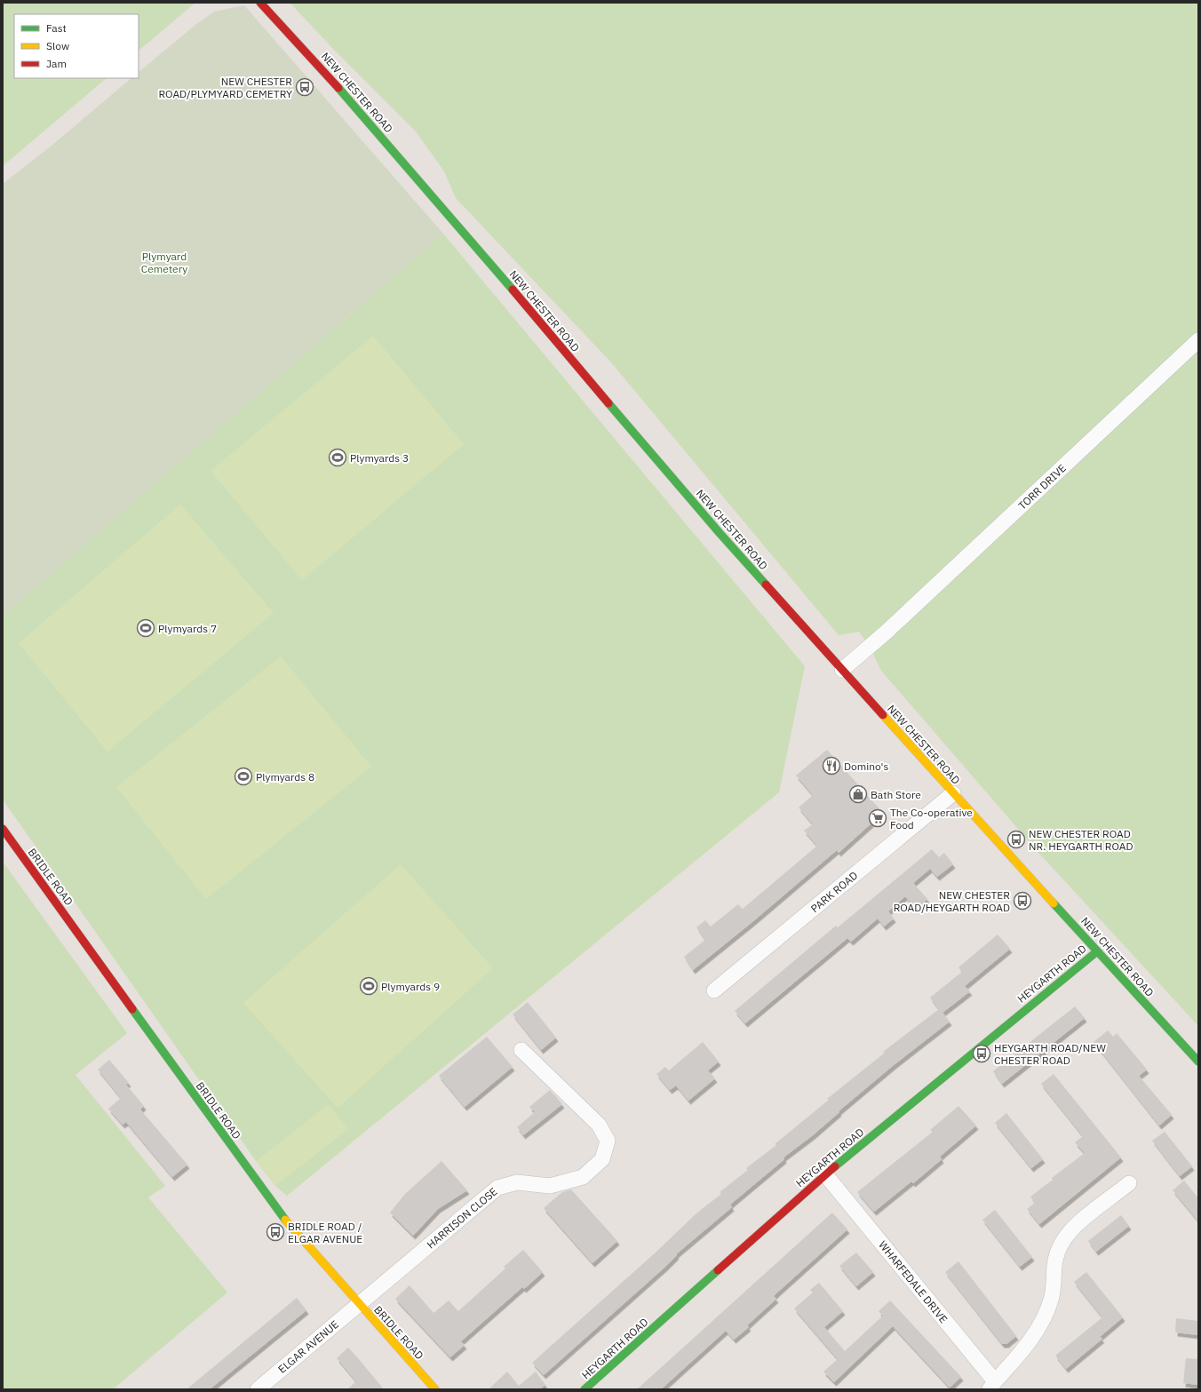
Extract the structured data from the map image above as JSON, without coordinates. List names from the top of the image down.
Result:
{
  "streets": {
    "main road": ["NEW CHESTER ROAD", "BRIDLE ROAD", "HEYGARTH ROAD"],
    "street": [
      "TORR DRIVE",
      "PARK ROAD",
      "HARRISON CLOSE",
      "WHARFEDALE DRIVE",
      "ELGAR AVENUE"
    ]
  },
  "crossings": [
    ["NEW CHESTER ROAD", "TORR DRIVE"],
    ["NEW CHESTER ROAD", "PARK ROAD"],
    ["NEW CHESTER ROAD", "HEYGARTH ROAD"],
    ["BRIDLE ROAD", "HARRISON CLOSE"],
    ["BRIDLE ROAD", "ELGAR AVENUE"],
    ["HEYGARTH ROAD", "WHARFEDALE DRIVE"],
    ["HARRISON CLOSE", "ELGAR AVENUE"]
  ],
  "parks": ["Plymyard Cemetery"],
  "places": {
    "bus stop": [
      "NEW CHESTER ROAD/PLYMYARD CEMETRY",
      "NEW CHESTER ROAD NR. HEYGARTH ROAD",
      "NEW CHESTER ROAD/HEYGARTH ROAD",
      "HEYGARTH ROAD/NEW CHESTER ROAD",
      "BRIDLE ROAD / ELGAR AVENUE"
    ],
    "sports": [
      "Plymyards 3",
      "Plymyards 7",
      "Plymyards 8",
      "Plymyards 9"
    ],
    "restaurant": ["Domino's"],
    "shop": ["Bath Store"],
    "supermarket": ["The Co-operative Food"]
  },
  "legend": ["Fast", "Slow", "Jam"]
}
